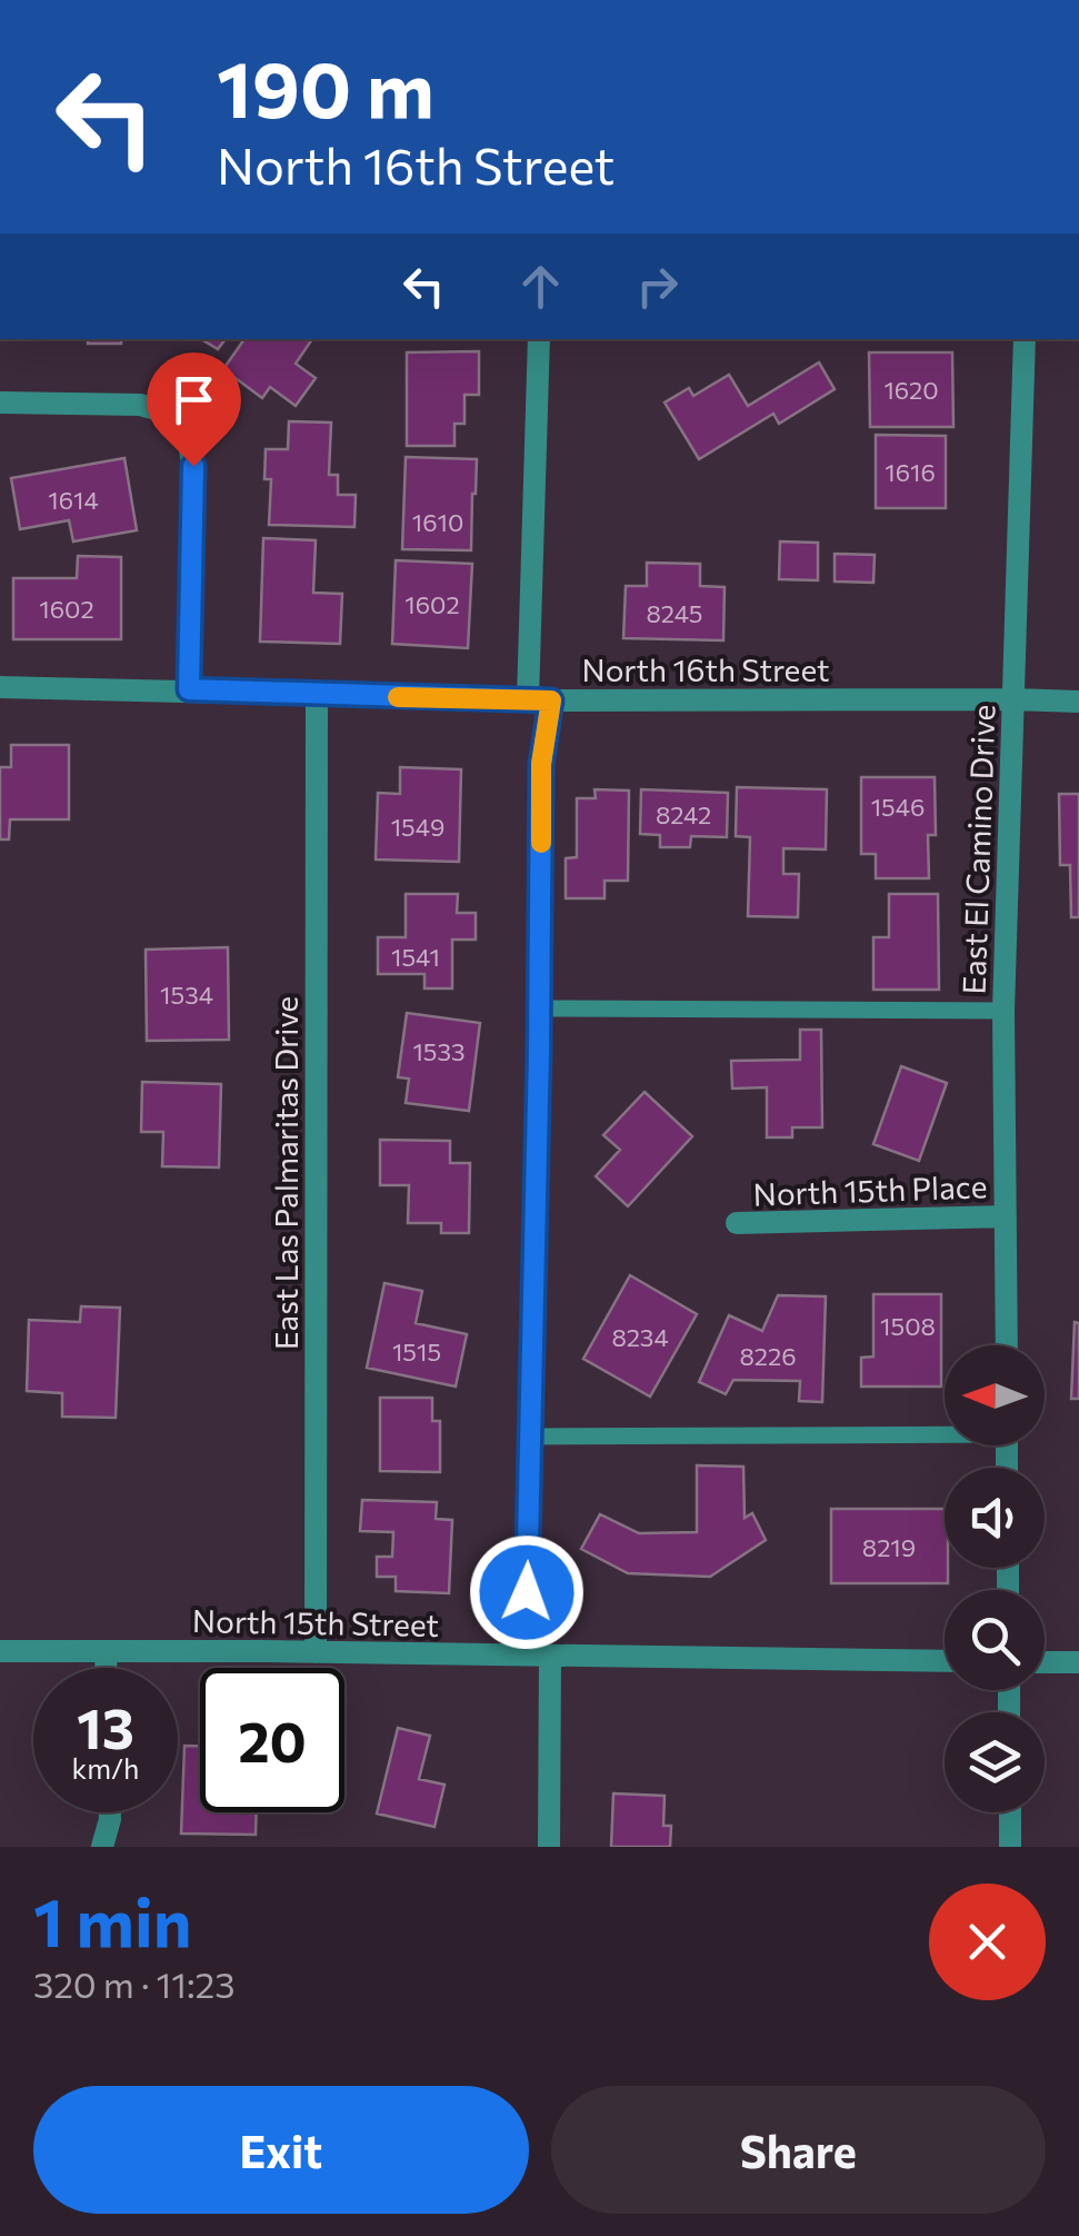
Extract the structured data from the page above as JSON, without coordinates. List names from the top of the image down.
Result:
{
  "streets": {
    "street": [
      "North 16th Street",
      "East El Camino Drive",
      "East Las Palmaritas Drive",
      "North 15th Place",
      "North 15th Street"
    ]
  },
  "crossings": [
    ["North 16th Street", "East El Camino Drive"],
    ["North 16th Street", "East Las Palmaritas Drive"],
    ["East El Camino Drive", "North 15th Place"],
    ["East Las Palmaritas Drive", "North 15th Street"]
  ],
  "house_numbers": [
    "1620",
    "1616",
    "1614",
    "1610",
    "1602",
    "1602",
    "8245",
    "1546",
    "8242",
    "1549",
    "1541",
    "1534",
    "1533",
    "1508",
    "8234",
    "1515",
    "8226",
    "8219"
  ],
  "north": "left",
  "page": {
    "turn": ["190 m", "North 16th Street"],
    "speed": "13 km/h",
    "limit": "20",
    "heading": ["1 min", "320 m · 11:23"],
    "buttons": ["Exit", "Share"]
  }
}
